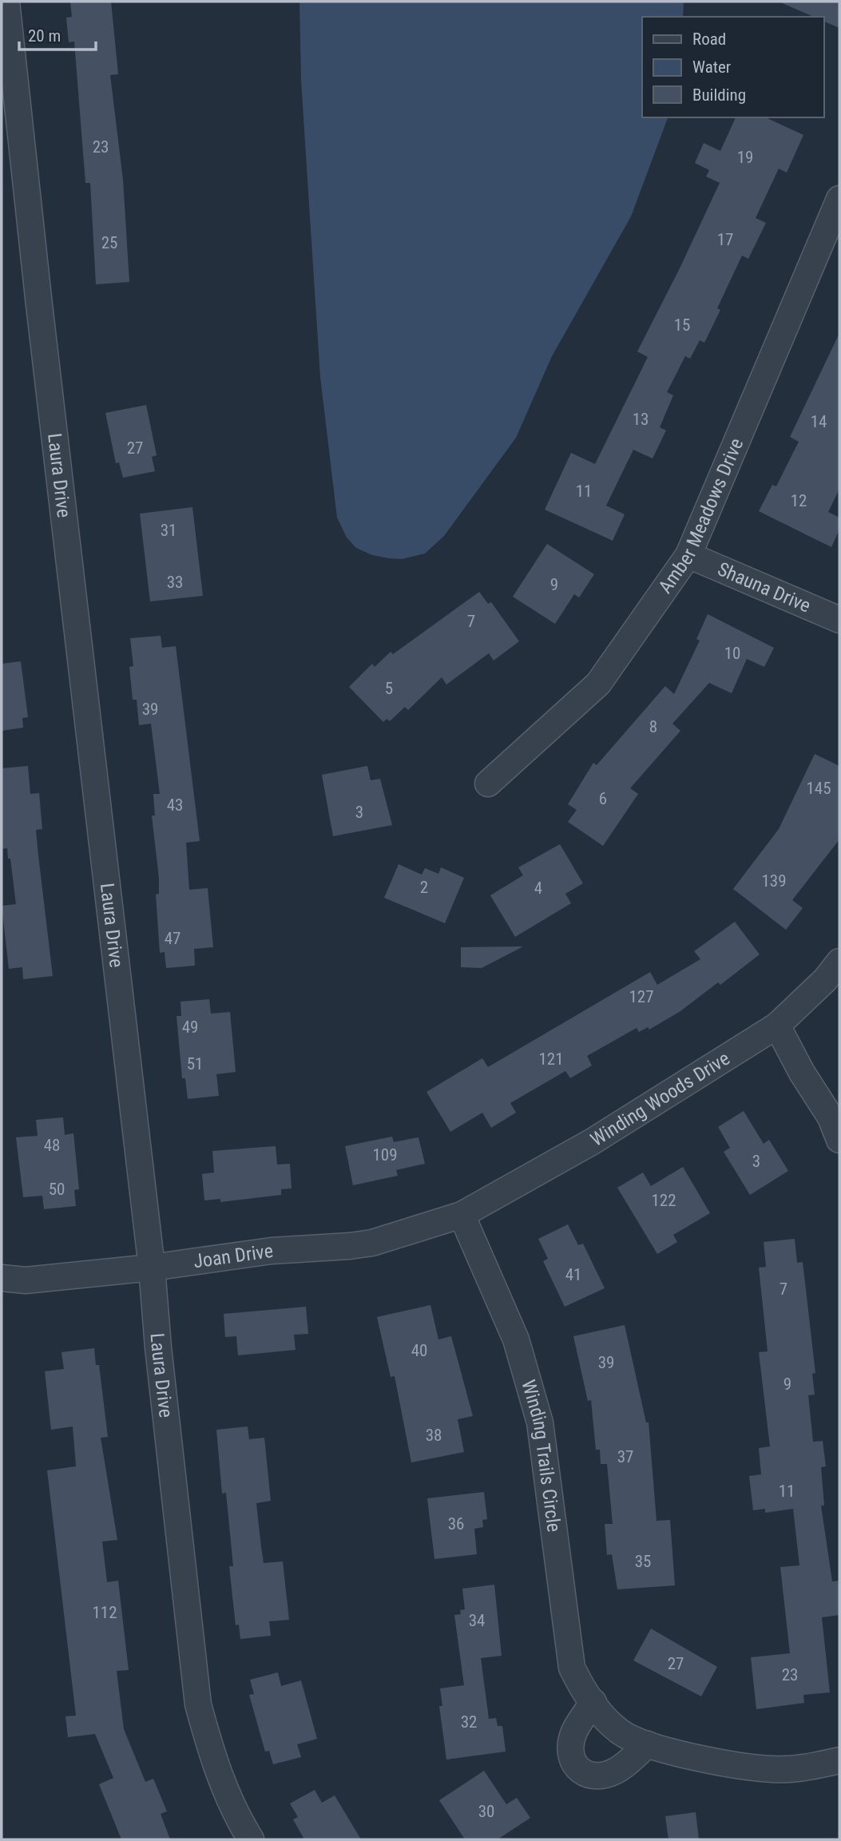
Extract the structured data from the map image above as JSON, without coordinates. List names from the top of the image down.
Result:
{
  "streets": {
    "street": [
      "Laura Drive",
      "Amber Meadows Drive",
      "Shauna Drive",
      "Winding Woods Drive",
      "Joan Drive",
      "Winding Trails Circle"
    ]
  },
  "crossings": [
    ["Laura Drive", "Joan Drive"],
    ["Amber Meadows Drive", "Shauna Drive"],
    ["Winding Woods Drive", "Joan Drive"],
    ["Winding Woods Drive", "Winding Trails Circle"],
    ["Joan Drive", "Winding Trails Circle"]
  ],
  "house_numbers": [
    "23",
    "19",
    "17",
    "25",
    "15",
    "13",
    "14",
    "27",
    "11",
    "12",
    "31",
    "33",
    "9",
    "7",
    "10",
    "5",
    "39",
    "8",
    "145",
    "6",
    "43",
    "3",
    "139",
    "2",
    "4",
    "47",
    "127",
    "49",
    "121",
    "51",
    "48",
    "109",
    "3",
    "50",
    "122",
    "41",
    "7",
    "40",
    "39",
    "9",
    "38",
    "37",
    "11",
    "36",
    "35",
    "112",
    "34",
    "27",
    "23",
    "32",
    "30"
  ],
  "legend": ["Road", "Water", "Building"],
  "scale_bar": "20 m"
}
